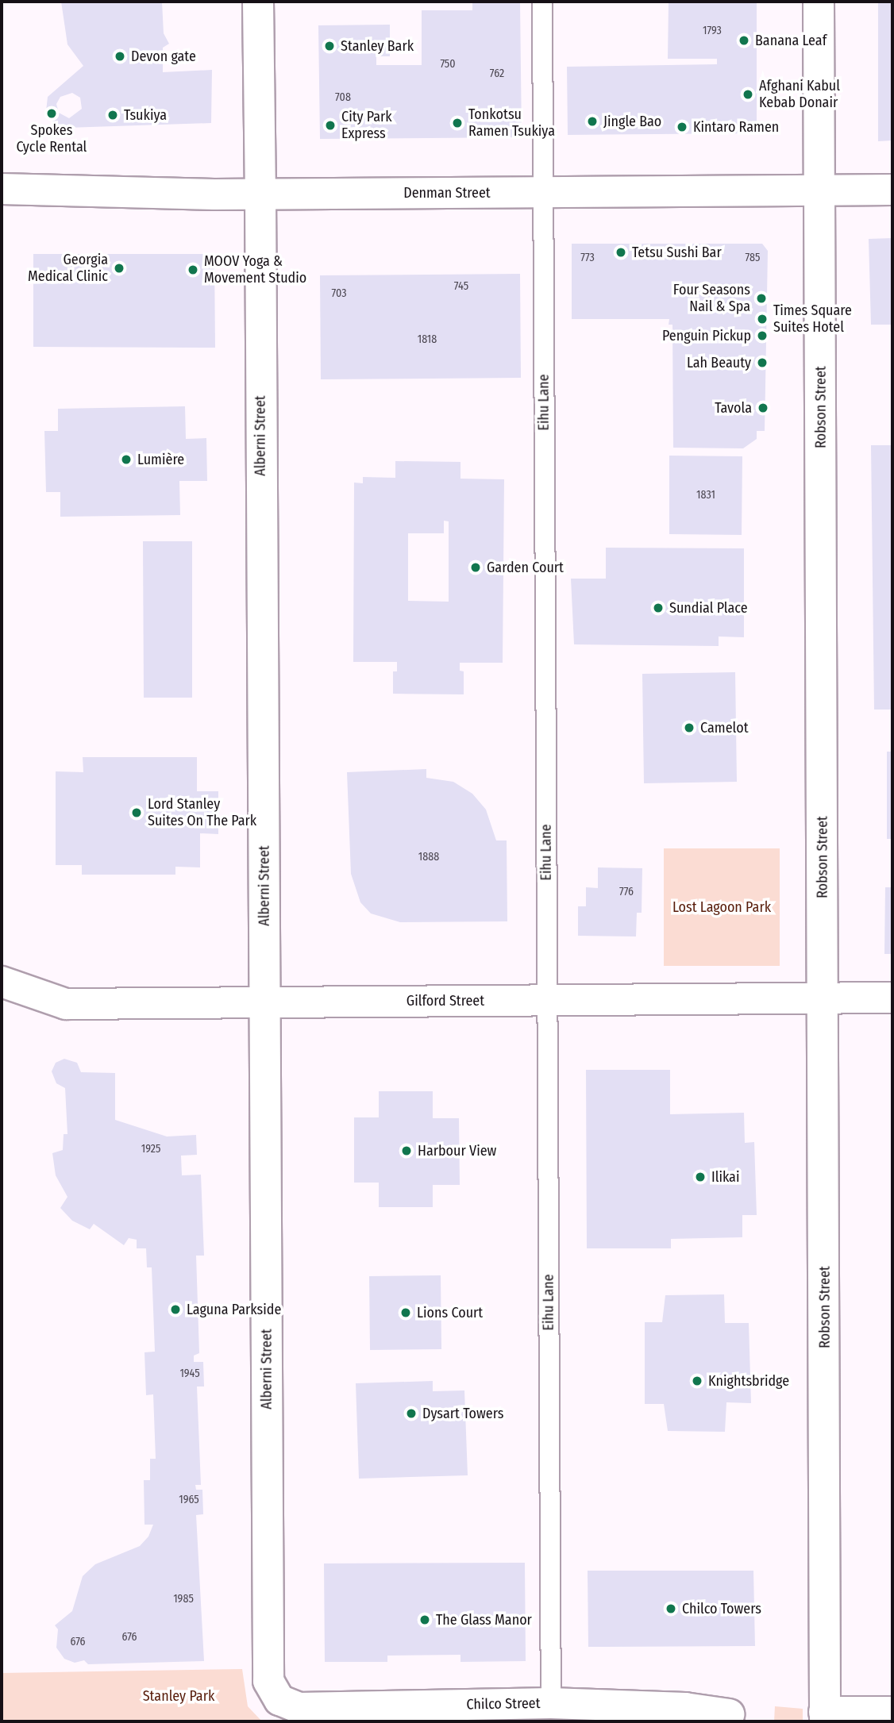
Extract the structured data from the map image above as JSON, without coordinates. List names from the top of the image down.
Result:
{
  "streets": {
    "street": [
      "Denman Street",
      "Robson Street",
      "Alberni Street",
      "Gilford Street",
      "Chilco Street"
    ],
    "lane": ["Eihu Lane"]
  },
  "crossings": [
    ["Denman Street", "Eihu Lane"],
    ["Denman Street", "Robson Street"],
    ["Denman Street", "Alberni Street"],
    ["Eihu Lane", "Gilford Street"],
    ["Eihu Lane", "Chilco Street"],
    ["Robson Street", "Gilford Street"],
    ["Alberni Street", "Gilford Street"],
    ["Alberni Street", "Chilco Street"]
  ],
  "parks": ["Lost Lagoon Park", "Stanley Park"],
  "places": [
    "Banana Leaf",
    "Stanley Bark",
    "Devon gate",
    "Afghani Kabul Kebab Donair",
    "Spokes Cycle Rental",
    "Tsukiya",
    "Jingle Bao",
    "Tonkotsu Ramen Tsukiya",
    "City Park Express",
    "Kintaro Ramen",
    "Tetsu Sushi Bar",
    "Georgia Medical Clinic",
    "MOOV Yoga & Movement Studio",
    "Four Seasons Nail & Spa",
    "Times Square Suites Hotel",
    "Penguin Pickup",
    "Lah Beauty",
    "Tavola",
    "Lumière",
    "Garden Court",
    "Sundial Place",
    "Camelot",
    "Lord Stanley Suites On The Park",
    "Harbour View",
    "Ilikai",
    "Laguna Parkside",
    "Lions Court",
    "Knightsbridge",
    "Dysart Towers",
    "Chilco Towers",
    "The Glass Manor"
  ],
  "house_numbers": [
    "1793",
    "750",
    "762",
    "708",
    "773",
    "785",
    "745",
    "703",
    "1818",
    "1831",
    "1888",
    "776",
    "1925",
    "1945",
    "1965",
    "1985",
    "676",
    "676"
  ]
}
